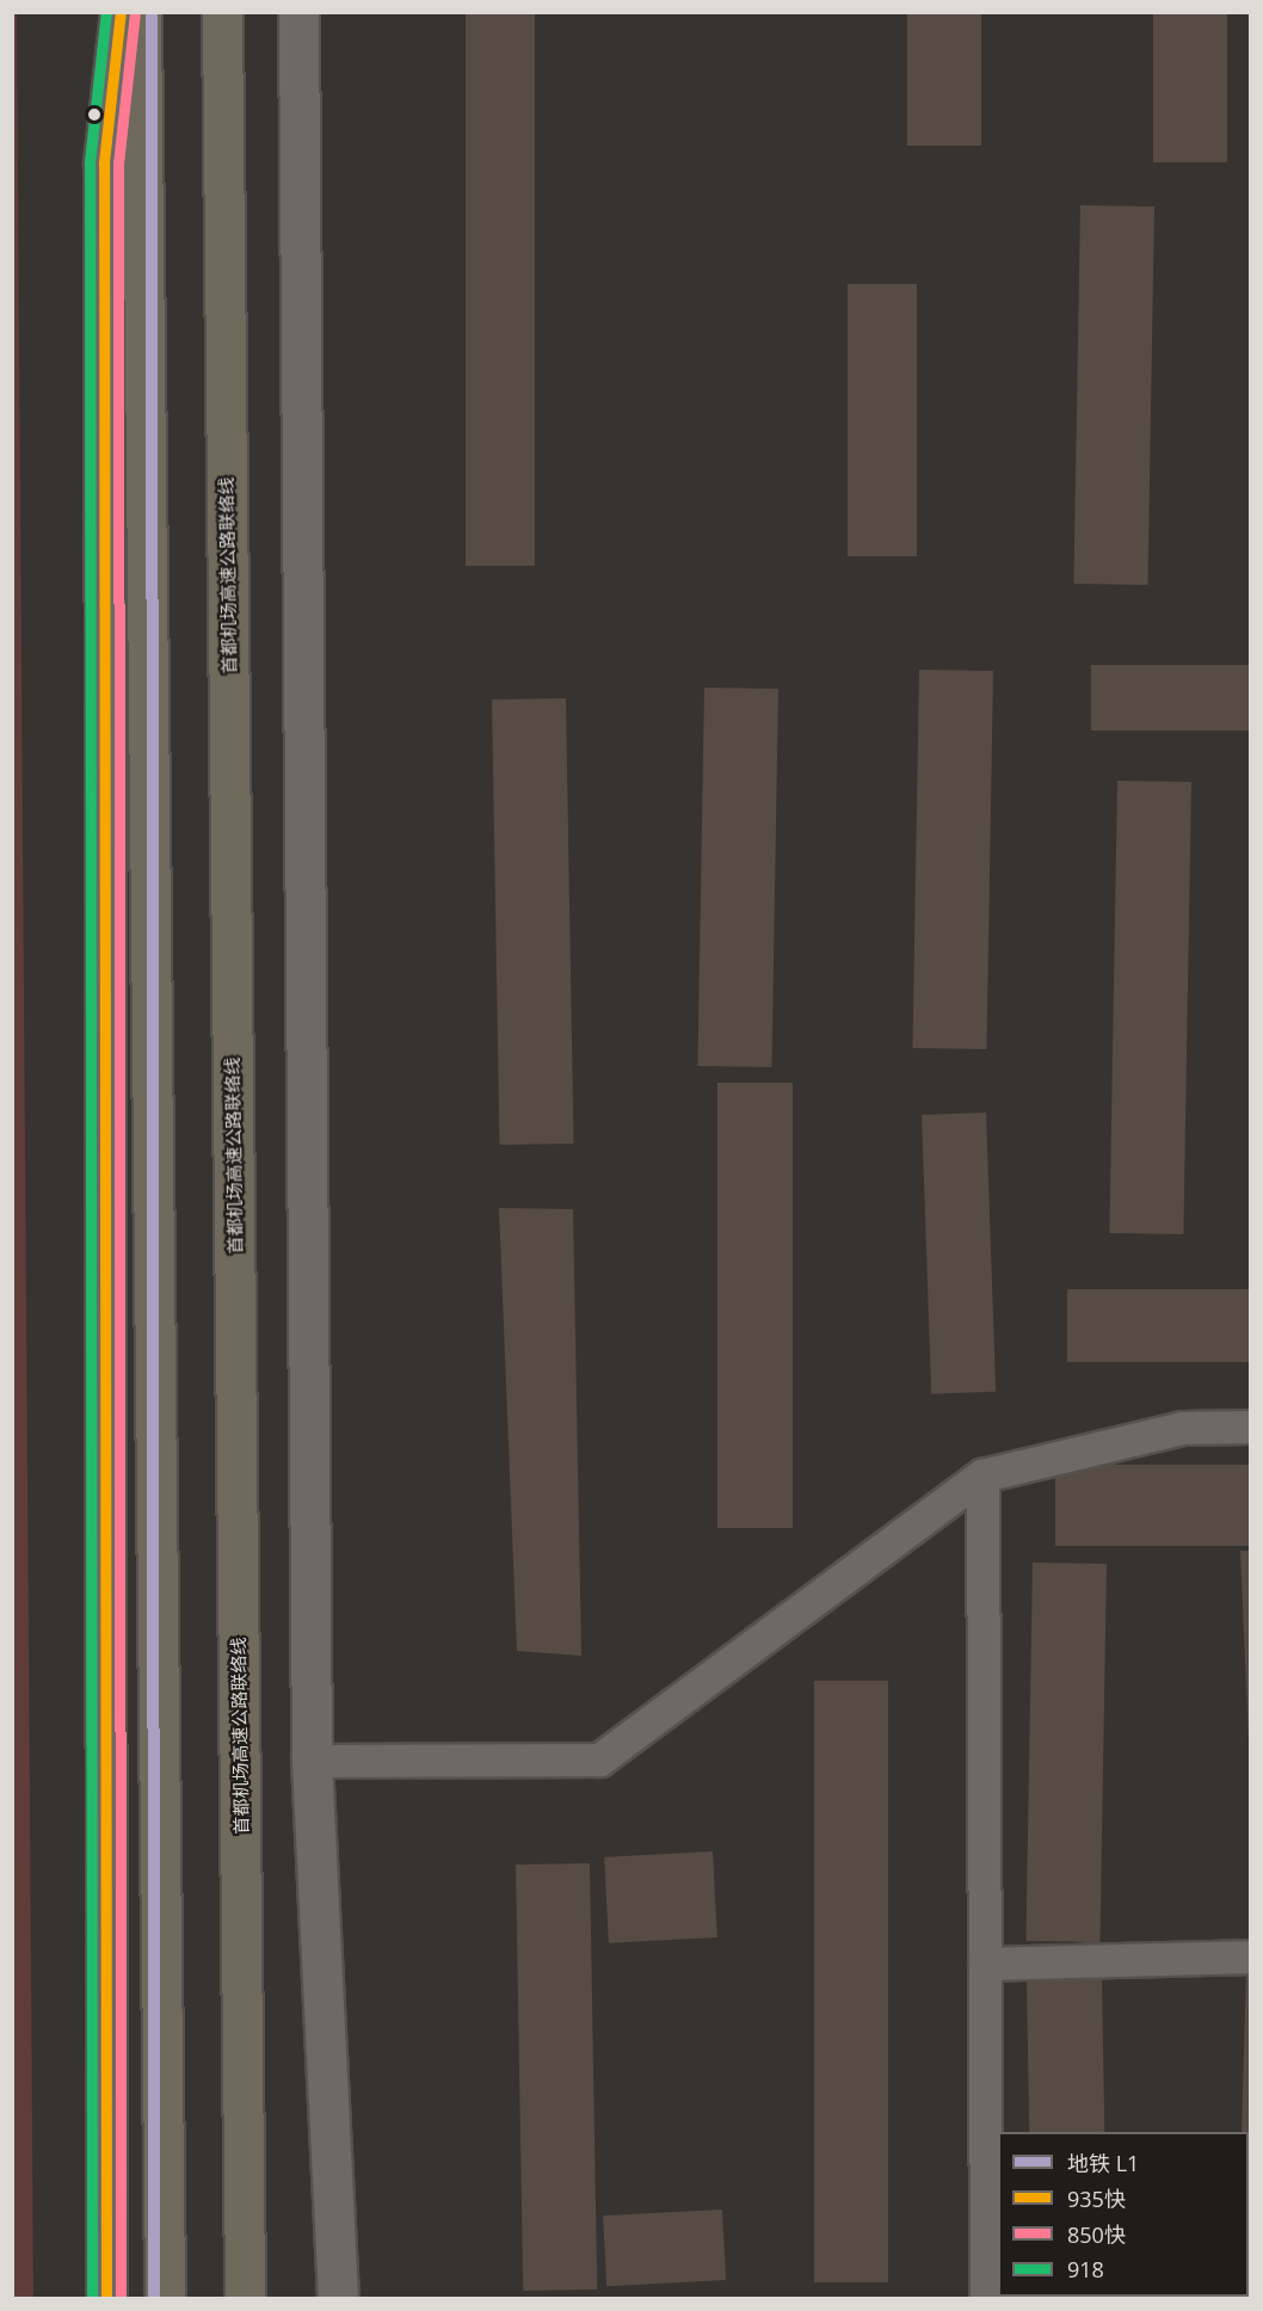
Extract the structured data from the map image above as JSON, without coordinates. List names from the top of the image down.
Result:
{
  "streets": {
    "highway": ["首都机场高速公路联络线"]
  },
  "lines": [
    "metro line L1",
    "transit line 935快",
    "transit line 918",
    "transit line 850快"
  ],
  "legend": [
    "地铁 L1",
    "935快",
    "850快",
    "918"
  ]
}
